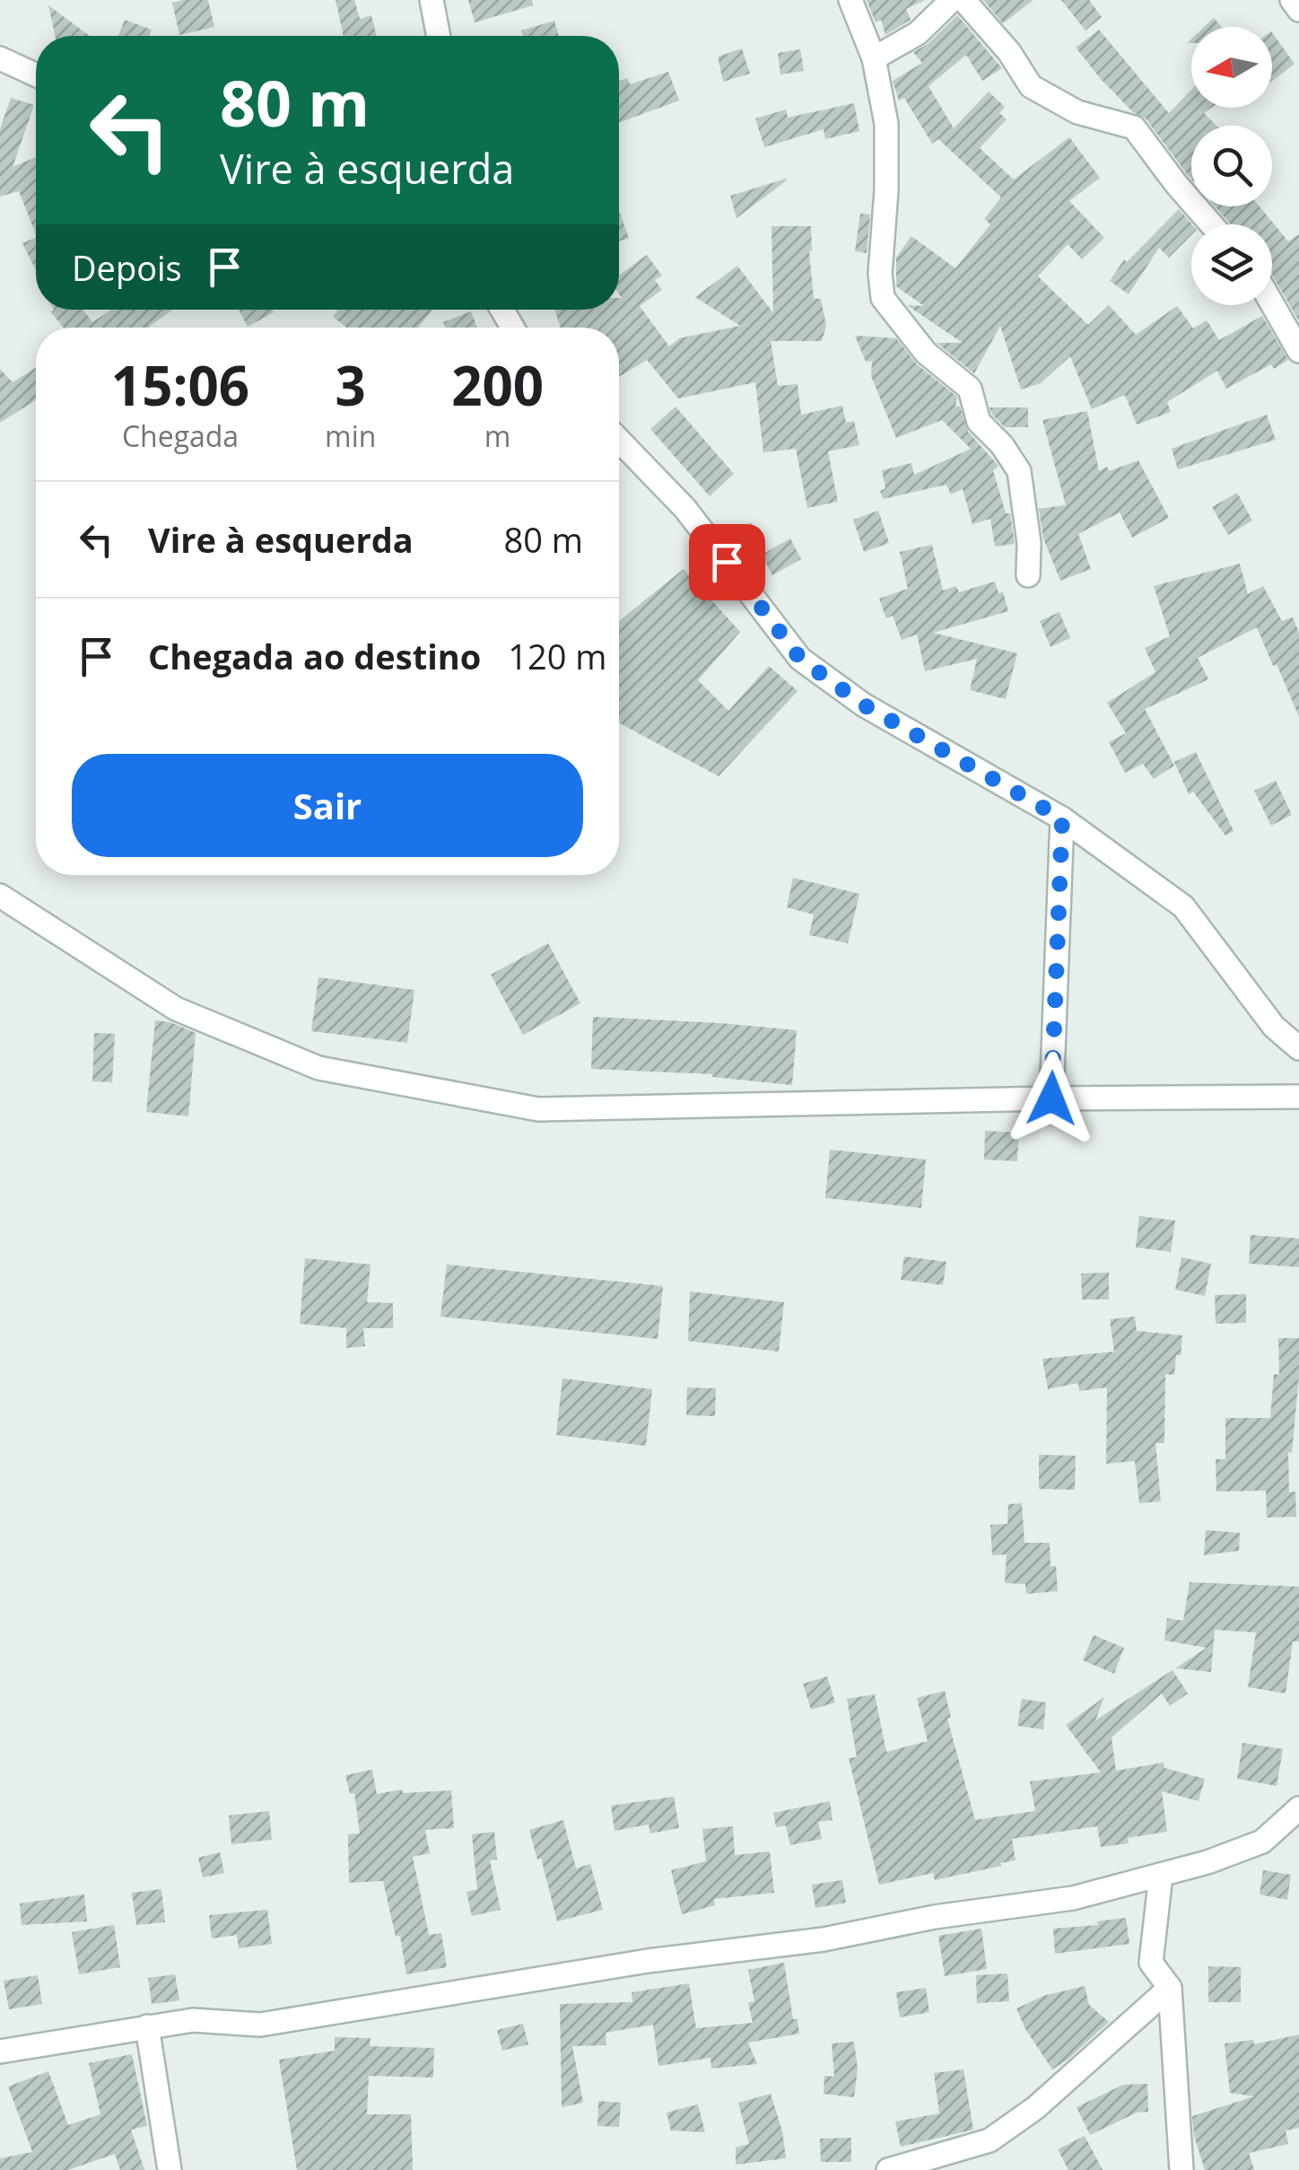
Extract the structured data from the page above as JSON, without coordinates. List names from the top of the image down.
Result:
{
  "north": "left",
  "page": {
    "turn": ["80 m", "Vire à esquerda"],
    "then": "Depois",
    "eta": [
      "15:06",
      "Chegada",
      "3",
      "min",
      "200",
      "m"
    ],
    "list": [
      {
        "name": "Vire à esquerda",
        "value": "80 m"
      },
      {
        "name": "Chegada ao destino",
        "value": "120 m"
      }
    ],
    "buttons": "Sair"
  }
}
